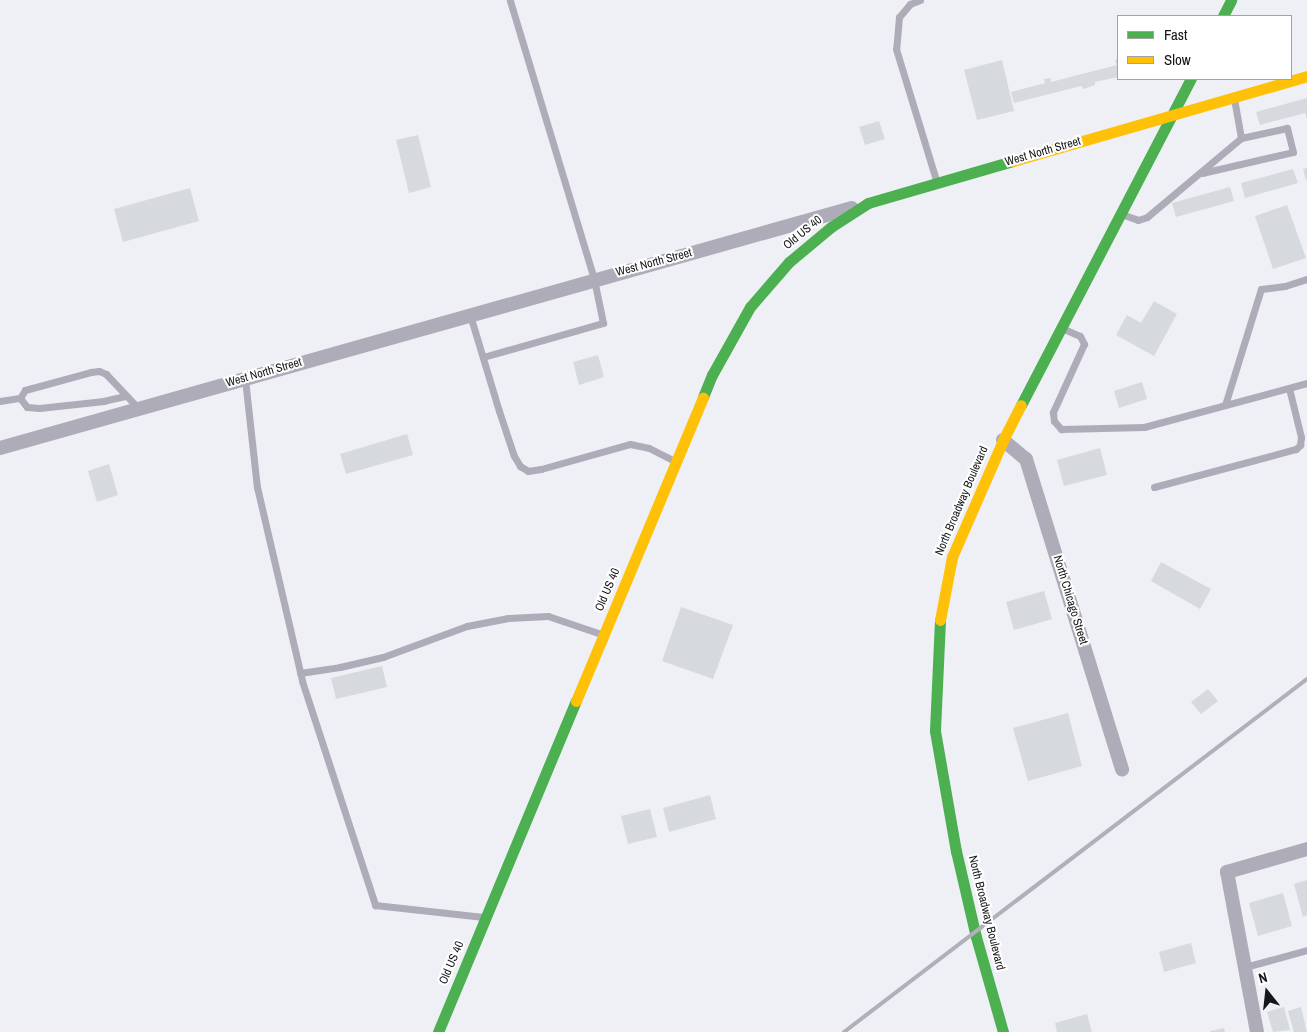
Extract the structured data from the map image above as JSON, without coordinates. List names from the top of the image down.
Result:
{
  "streets": {
    "street": [
      "West North Street",
      "Old US 40",
      "North Broadway Boulevard",
      "North Chicago Street"
    ]
  },
  "crossings": [
    ["West North Street", "Old US 40"],
    ["West North Street", "North Broadway Boulevard"],
    ["North Broadway Boulevard", "North Chicago Street"]
  ],
  "legend": ["Fast", "Slow"],
  "north": "top"
}
